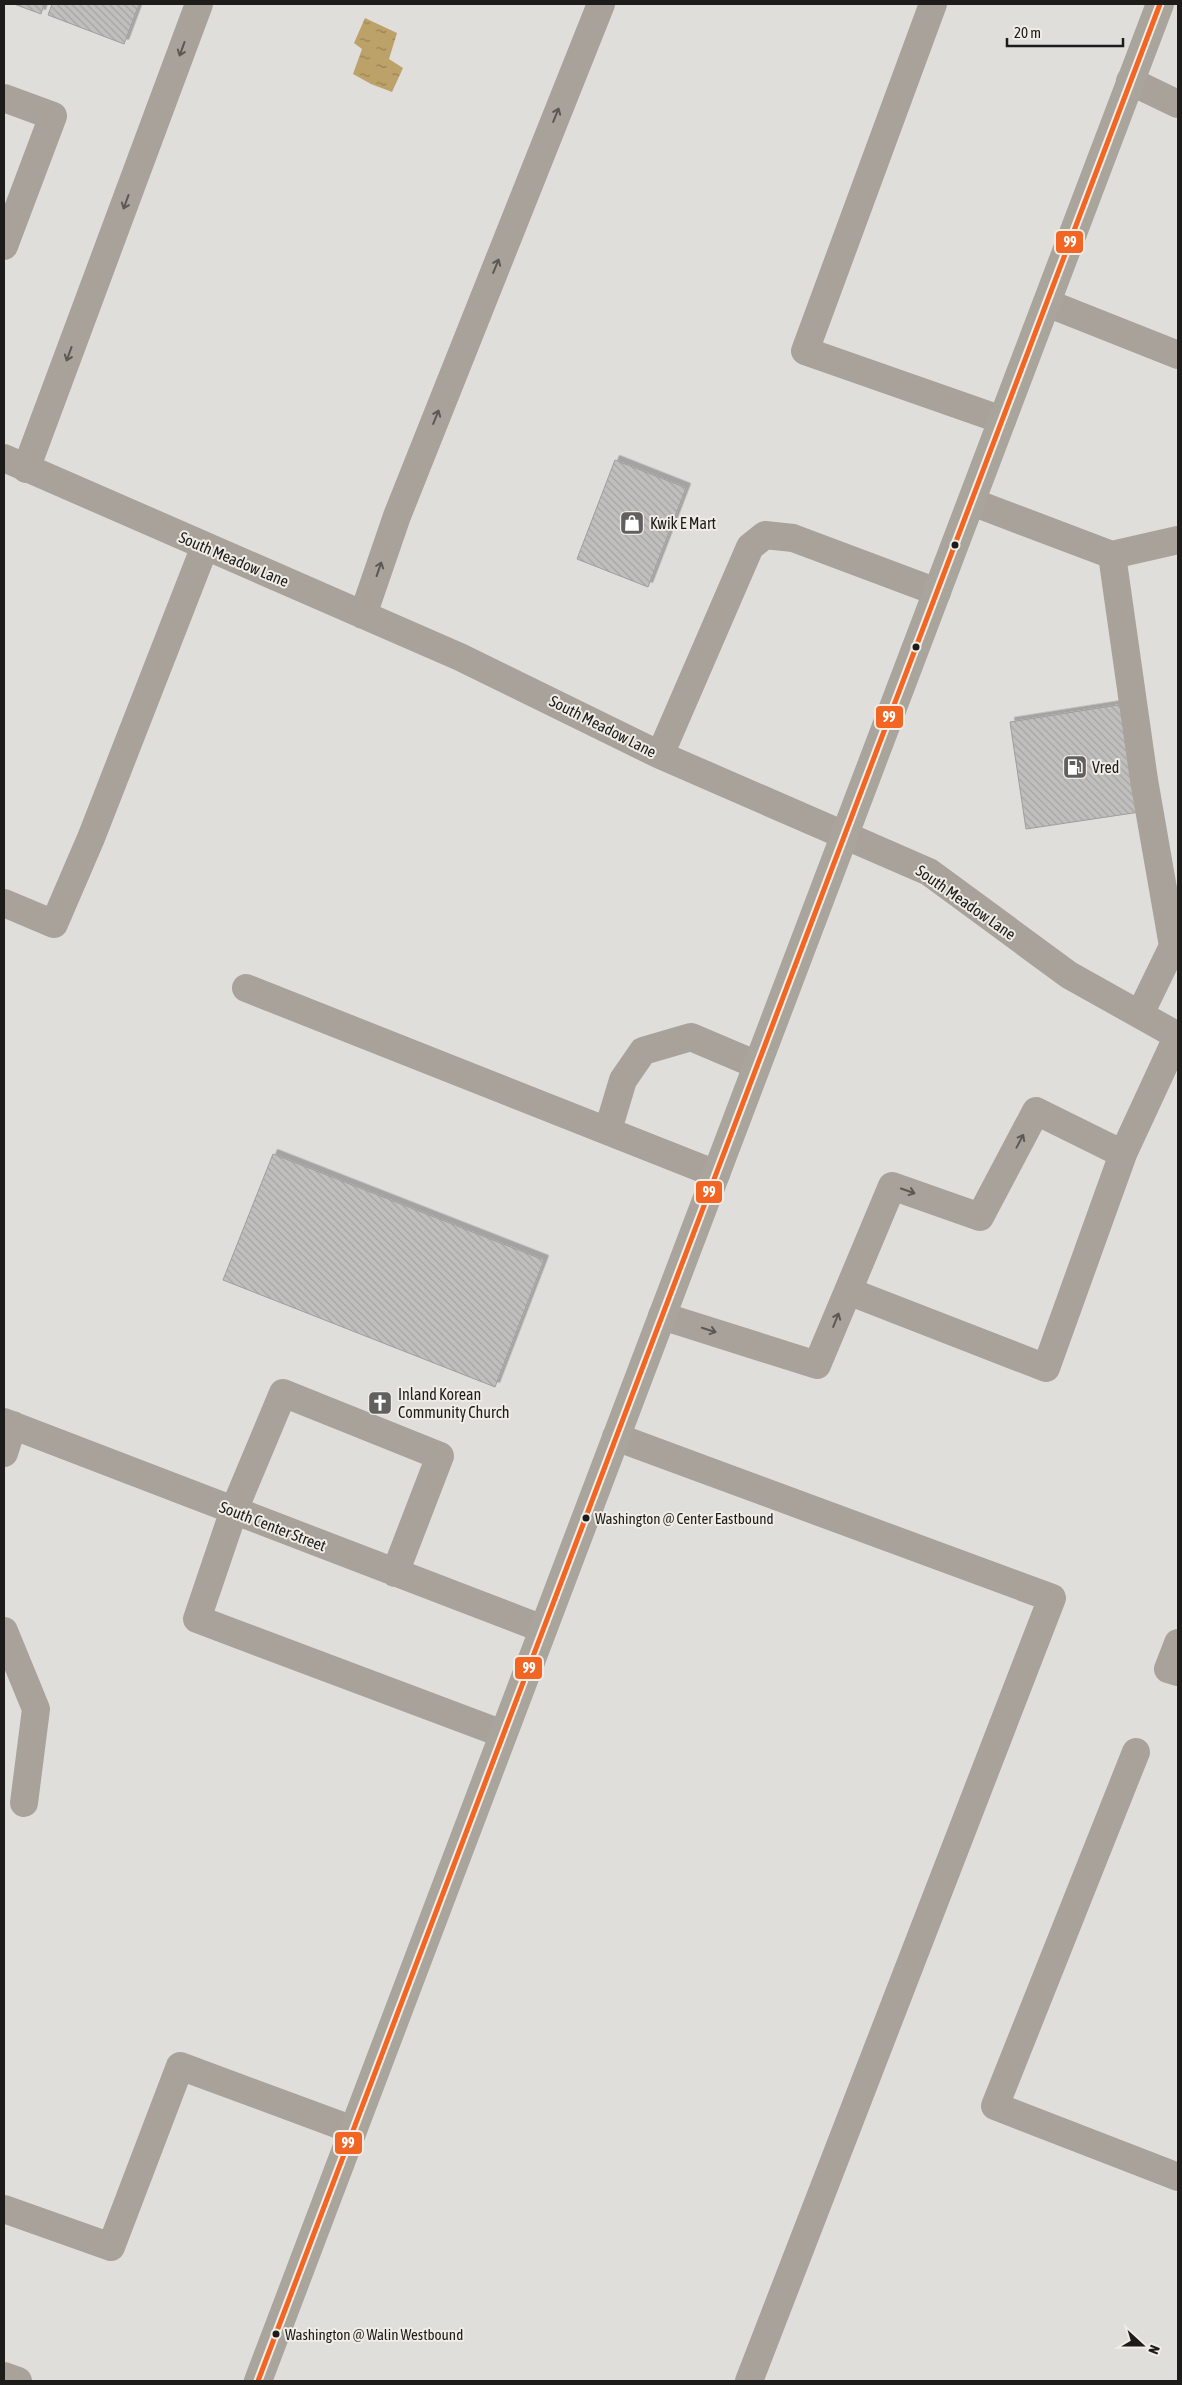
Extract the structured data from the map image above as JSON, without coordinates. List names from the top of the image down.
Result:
{
  "streets": {
    "street": ["South Meadow Lane", "South Center Street"]
  },
  "places": {
    "shop": ["Kwik E Mart"],
    "fuel station": ["Vred"],
    "church": ["Inland Korean Community Church"],
    "other": ["Washington @ Center Eastbound", "Washington @ Walin Westbound"]
  },
  "lines": ["transit line 99"],
  "scale_bar": "20 m",
  "north": "right"
}
